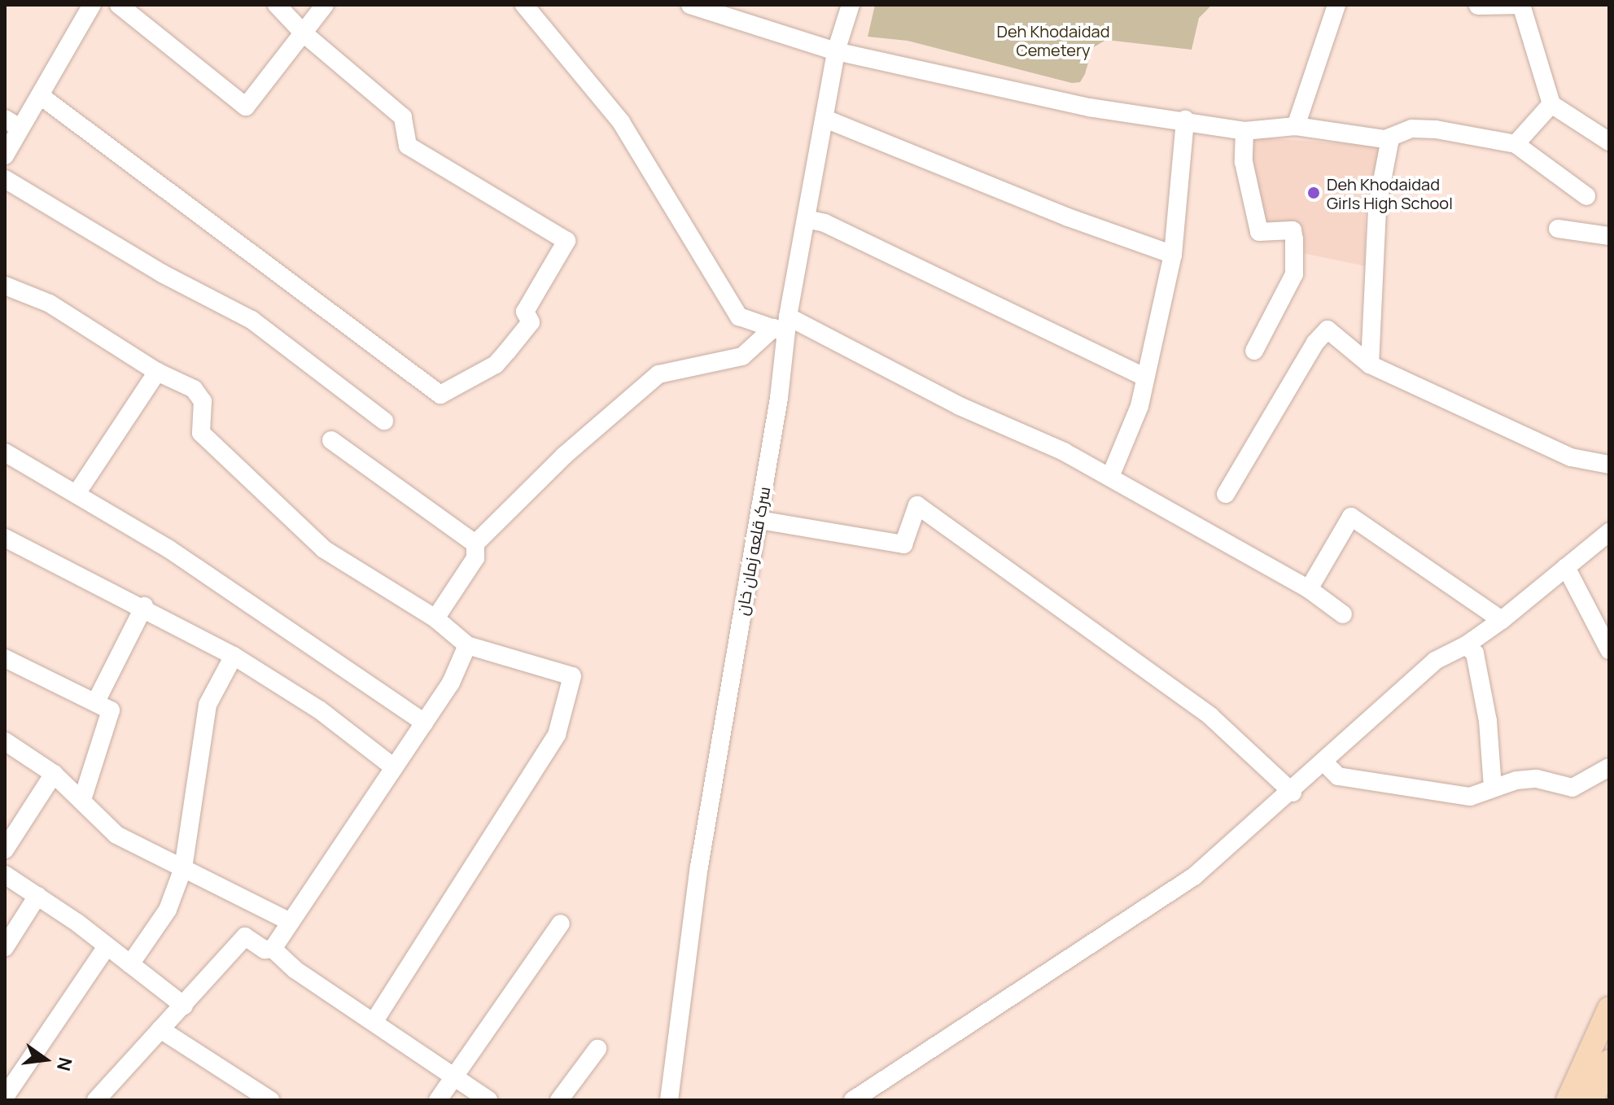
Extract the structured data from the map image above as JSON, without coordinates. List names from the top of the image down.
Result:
{
  "streets": {
    "street": ["سرک قلعه زمان خان"]
  },
  "parks": ["Deh Khodaidad Cemetery"],
  "places": ["Deh Khodaidad Girls High School"],
  "north": "right"
}
